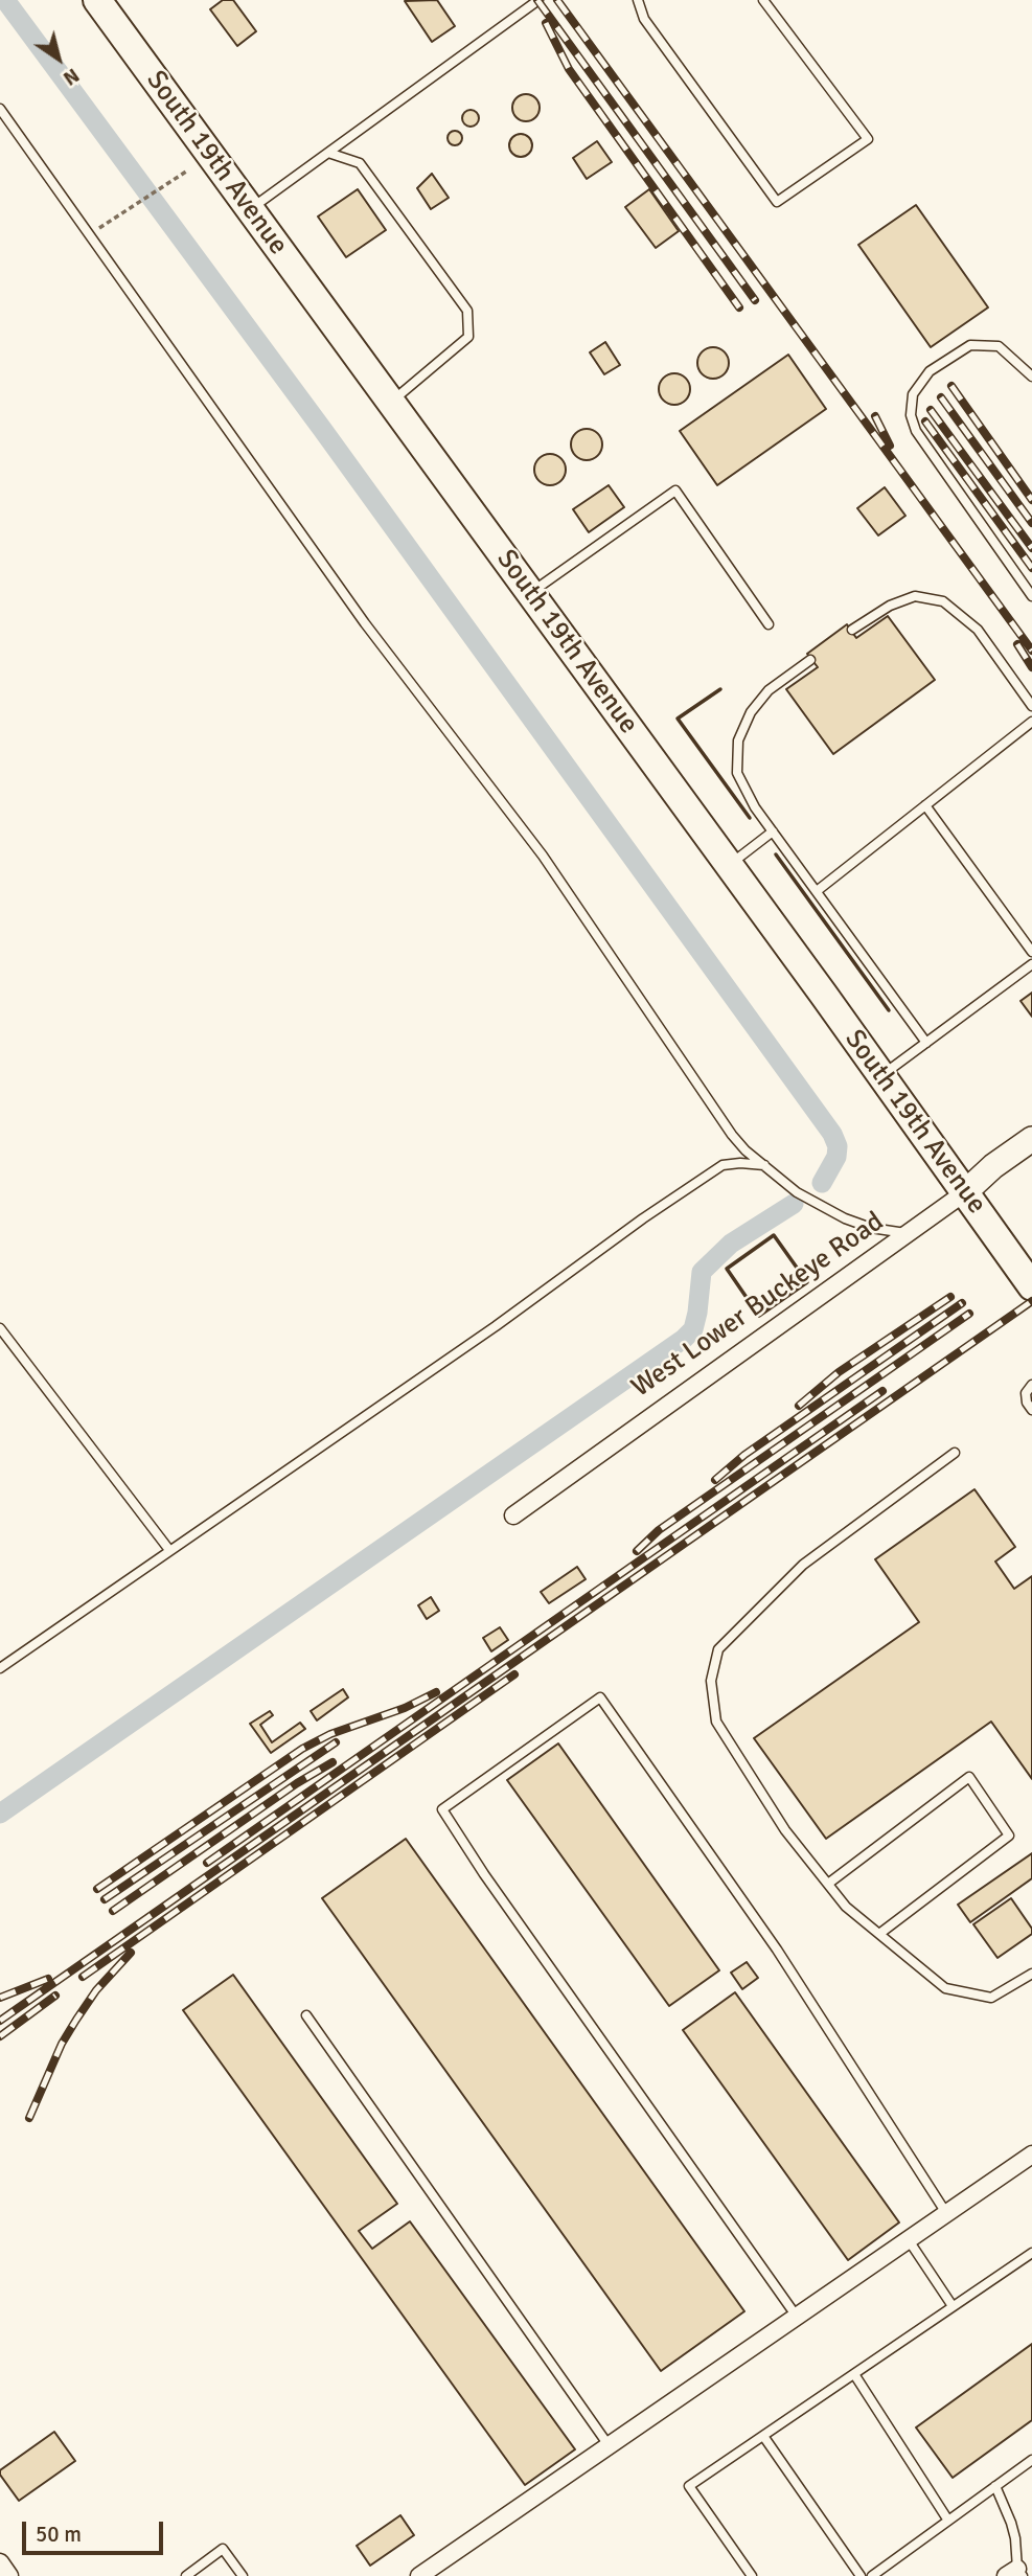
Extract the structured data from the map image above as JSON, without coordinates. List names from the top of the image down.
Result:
{
  "streets": {
    "main road": ["South 19th Avenue", "West Lower Buckeye Road"]
  },
  "crossings": [
    ["South 19th Avenue", "West Lower Buckeye Road"]
  ],
  "scale_bar": "50 m",
  "north": "bottom right"
}
